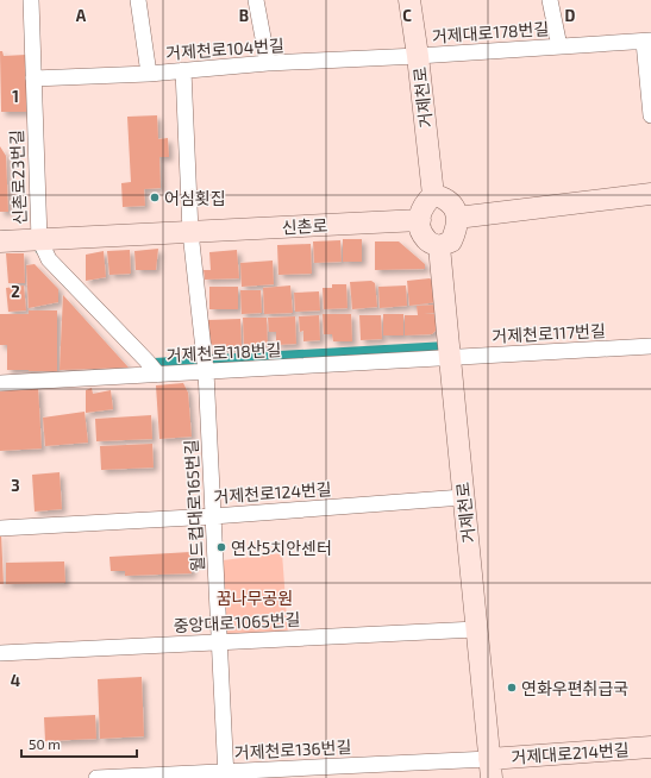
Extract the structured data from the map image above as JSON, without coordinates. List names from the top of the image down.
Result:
{
  "streets": {
    "main road": ["거제천로", "신촌로", "거제대로214번길"],
    "street": [
      "거제대로178번길",
      "거제천로104번길",
      "신촌로23번길",
      "거제천로117번길",
      "거제천로118번길",
      "거제천로124번길",
      "월드컵대로165번길",
      "중앙대로1065번길",
      "거제천로136번길"
    ]
  },
  "crossings": [
    ["거제대로178번길", "거제천로104번길"],
    ["거제대로178번길", "거제천로"],
    ["거제천로104번길", "거제천로"],
    ["거제천로104번길", "신촌로23번길"],
    ["거제천로", "신촌로"],
    ["거제천로", "거제천로117번길"],
    ["거제천로", "거제천로118번길"],
    ["거제천로", "거제천로124번길"],
    ["거제천로", "중앙대로1065번길"],
    ["거제천로", "거제천로136번길"],
    ["거제천로", "거제대로214번길"],
    ["신촌로23번길", "신촌로"],
    ["신촌로", "월드컵대로165번길"],
    ["거제천로117번길", "거제천로118번길"],
    ["거제천로118번길", "월드컵대로165번길"],
    ["거제천로124번길", "월드컵대로165번길"],
    ["월드컵대로165번길", "중앙대로1065번길"],
    ["월드컵대로165번길", "거제천로136번길"],
    ["거제천로136번길", "거제대로214번길"]
  ],
  "parks": ["꿈나무공원"],
  "places": ["어심횟집", "연산5치안센터", "연화우편취급국"],
  "scale_bar": "50 m",
  "grid": {
    "columns": [
      "A",
      "B",
      "C",
      "D"
    ],
    "rows": [
      "1",
      "2",
      "3",
      "4"
    ]
  }
}
